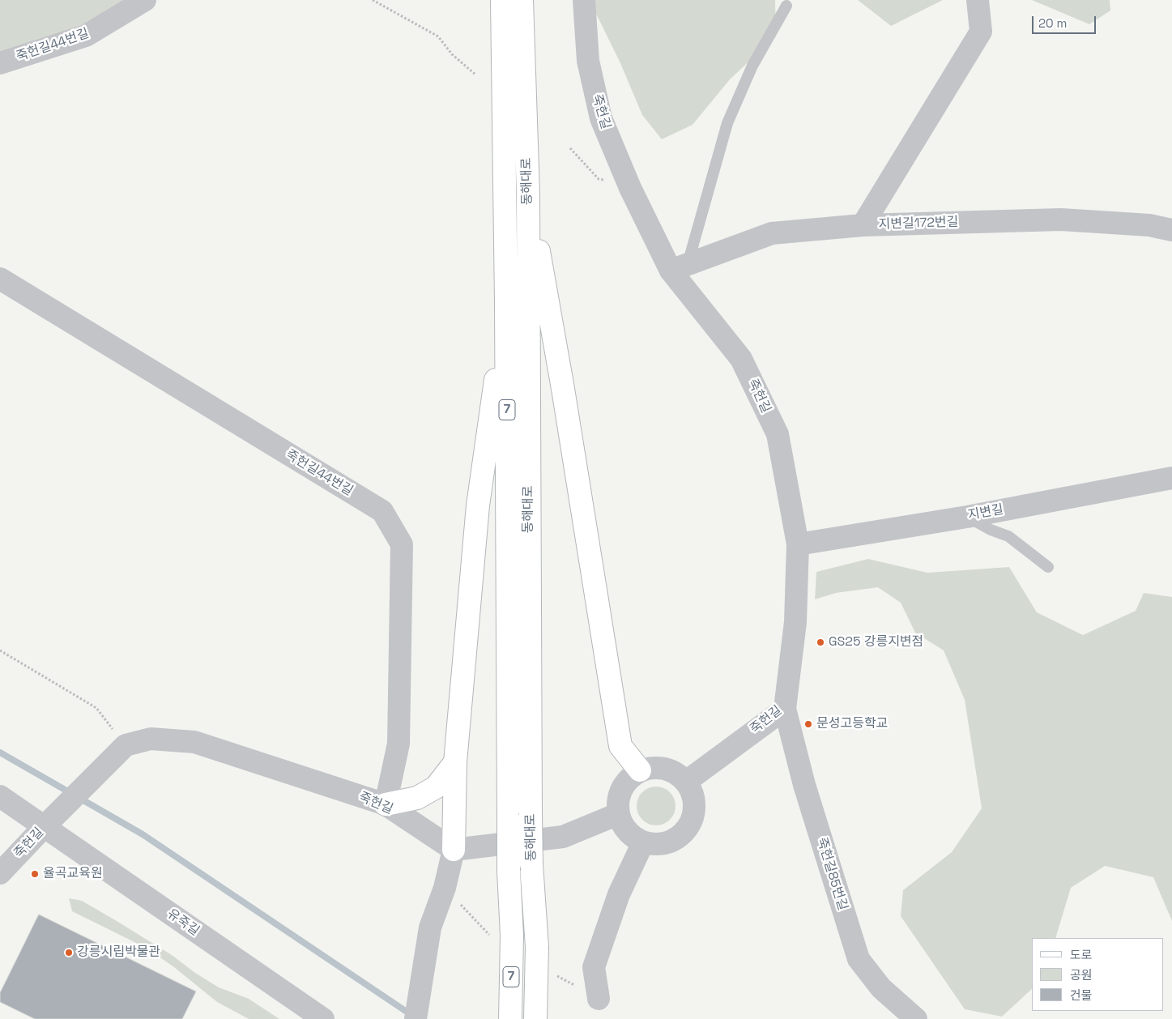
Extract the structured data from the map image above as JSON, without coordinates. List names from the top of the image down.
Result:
{
  "streets": {
    "main road": ["동해대로", "7"],
    "street": [
      "죽헌길44번길",
      "죽헌길",
      "지변길172번길",
      "지변길",
      "죽헌길85번길",
      "유죽길"
    ]
  },
  "crossings": [
    ["죽헌길44번길", "죽헌길"],
    ["죽헌길", "지변길172번길"],
    ["죽헌길", "지변길"],
    ["죽헌길", "죽헌길85번길"],
    ["죽헌길", "유죽길"]
  ],
  "places": [
    "GS25 강릉지변점",
    "문성고등학교",
    "율곡교육원",
    "강릉시립박물관"
  ],
  "legend": ["도로", "공원", "건물"],
  "scale_bar": "20 m"
}
